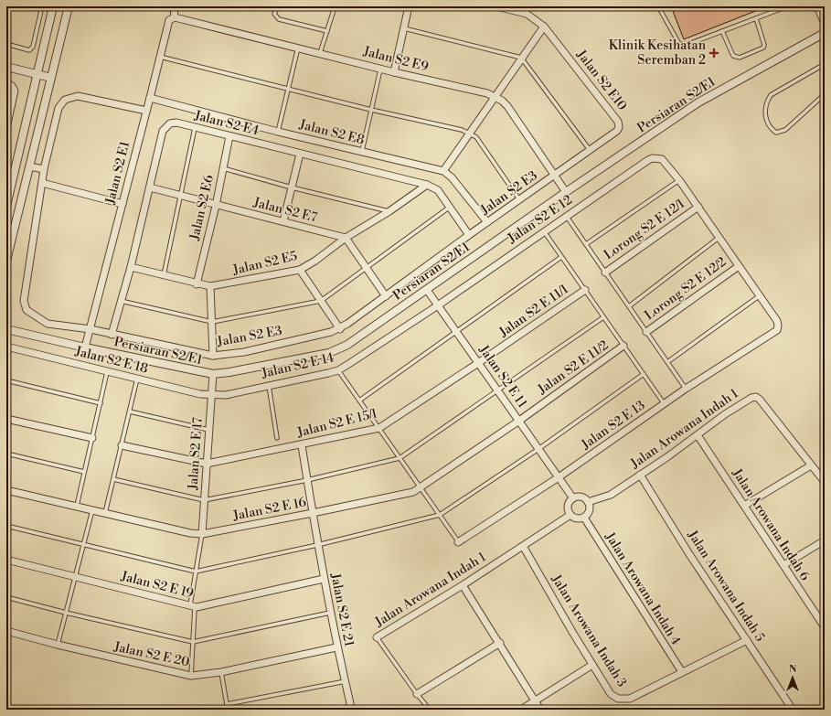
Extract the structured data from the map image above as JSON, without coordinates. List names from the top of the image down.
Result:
{
  "streets": {
    "street": [
      "Jalan S2 E9",
      "Jalan S2 E10",
      "Persiaran S2/E1",
      "Jalan S2 E4",
      "Jalan S2 E8",
      "Jalan S2 E1",
      "Jalan S2 E3",
      "Jalan S2 E6",
      "Jalan S2 E7",
      "Jalan S2 E 12",
      "Lorong S2 E 12/1",
      "Jalan S2 E5",
      "Lorong S2 E 12/2",
      "Jalan S2 E 11/1",
      "Jalan S2 E 18",
      "Jalan S2 E 14",
      "Jalan S2 E 11/2",
      "Jalan S2 E 11",
      "Jalan S2 E 15/1",
      "Jalan S2 E 13",
      "Jalan Arowana Indah 1",
      "Jalan S2 E 17",
      "Jalan S2 E 16",
      "Jalan Arowana Indah 6",
      "Jalan S2 E 19",
      "Jalan Arowana Indah 5",
      "Jalan Arowana Indah 4",
      "Jalan S2 E 21",
      "Jalan Arowana Indah 3",
      "Jalan S2 E 20"
    ]
  },
  "crossings": [
    ["Jalan S2 E9", "Jalan S2 E10"],
    ["Jalan S2 E9", "Persiaran S2/E1"],
    ["Jalan S2 E9", "Jalan S2 E1"],
    ["Jalan S2 E9", "Jalan S2 E3"],
    ["Jalan S2 E10", "Jalan S2 E3"],
    ["Persiaran S2/E1", "Jalan S2 E1"],
    ["Persiaran S2/E1", "Jalan S2 E 11"],
    ["Persiaran S2/E1", "Jalan S2 E 17"],
    ["Jalan S2 E4", "Jalan S2 E3"],
    ["Jalan S2 E4", "Jalan S2 E6"],
    ["Jalan S2 E4", "Jalan S2 E7"],
    ["Jalan S2 E4", "Jalan S2 E5"],
    ["Jalan S2 E8", "Jalan S2 E1"],
    ["Jalan S2 E1", "Jalan S2 E3"],
    ["Jalan S2 E6", "Jalan S2 E7"],
    ["Jalan S2 E6", "Jalan S2 E5"],
    ["Jalan S2 E7", "Jalan S2 E5"],
    ["Jalan S2 E 12", "Jalan S2 E 14"],
    ["Jalan S2 E 12", "Jalan S2 E 11"],
    ["Jalan S2 E 11/1", "Jalan S2 E 11"],
    ["Jalan S2 E 11/1", "Jalan S2 E 15/1"],
    ["Jalan S2 E 18", "Jalan S2 E 14"],
    ["Jalan S2 E 18", "Jalan S2 E 17"],
    ["Jalan S2 E 14", "Jalan S2 E 11"],
    ["Jalan S2 E 14", "Jalan S2 E 17"],
    ["Jalan S2 E 11/2", "Jalan S2 E 11"],
    ["Jalan S2 E 11/2", "Jalan S2 E 16"],
    ["Jalan S2 E 11", "Jalan S2 E 15/1"],
    ["Jalan S2 E 11", "Jalan S2 E 13"],
    ["Jalan S2 E 11", "Jalan Arowana Indah 1"],
    ["Jalan S2 E 11", "Jalan S2 E 16"],
    ["Jalan S2 E 11", "Jalan Arowana Indah 4"],
    ["Jalan S2 E 15/1", "Jalan S2 E 17"],
    ["Jalan S2 E 15/1", "Jalan S2 E 21"],
    ["Jalan Arowana Indah 1", "Jalan Arowana Indah 6"],
    ["Jalan Arowana Indah 1", "Jalan Arowana Indah 5"],
    ["Jalan Arowana Indah 1", "Jalan Arowana Indah 4"],
    ["Jalan Arowana Indah 1", "Jalan Arowana Indah 3"],
    ["Jalan S2 E 17", "Jalan S2 E 16"],
    ["Jalan S2 E 16", "Jalan S2 E 21"],
    ["Jalan S2 E 19", "Jalan S2 E 21"],
    ["Jalan Arowana Indah 5", "Jalan Arowana Indah 3"],
    ["Jalan Arowana Indah 4", "Jalan Arowana Indah 3"],
    ["Jalan S2 E 21", "Jalan S2 E 20"]
  ],
  "places": {
    "health": ["Klinik Kesihatan Seremban 2"]
  },
  "north": "top"
}
